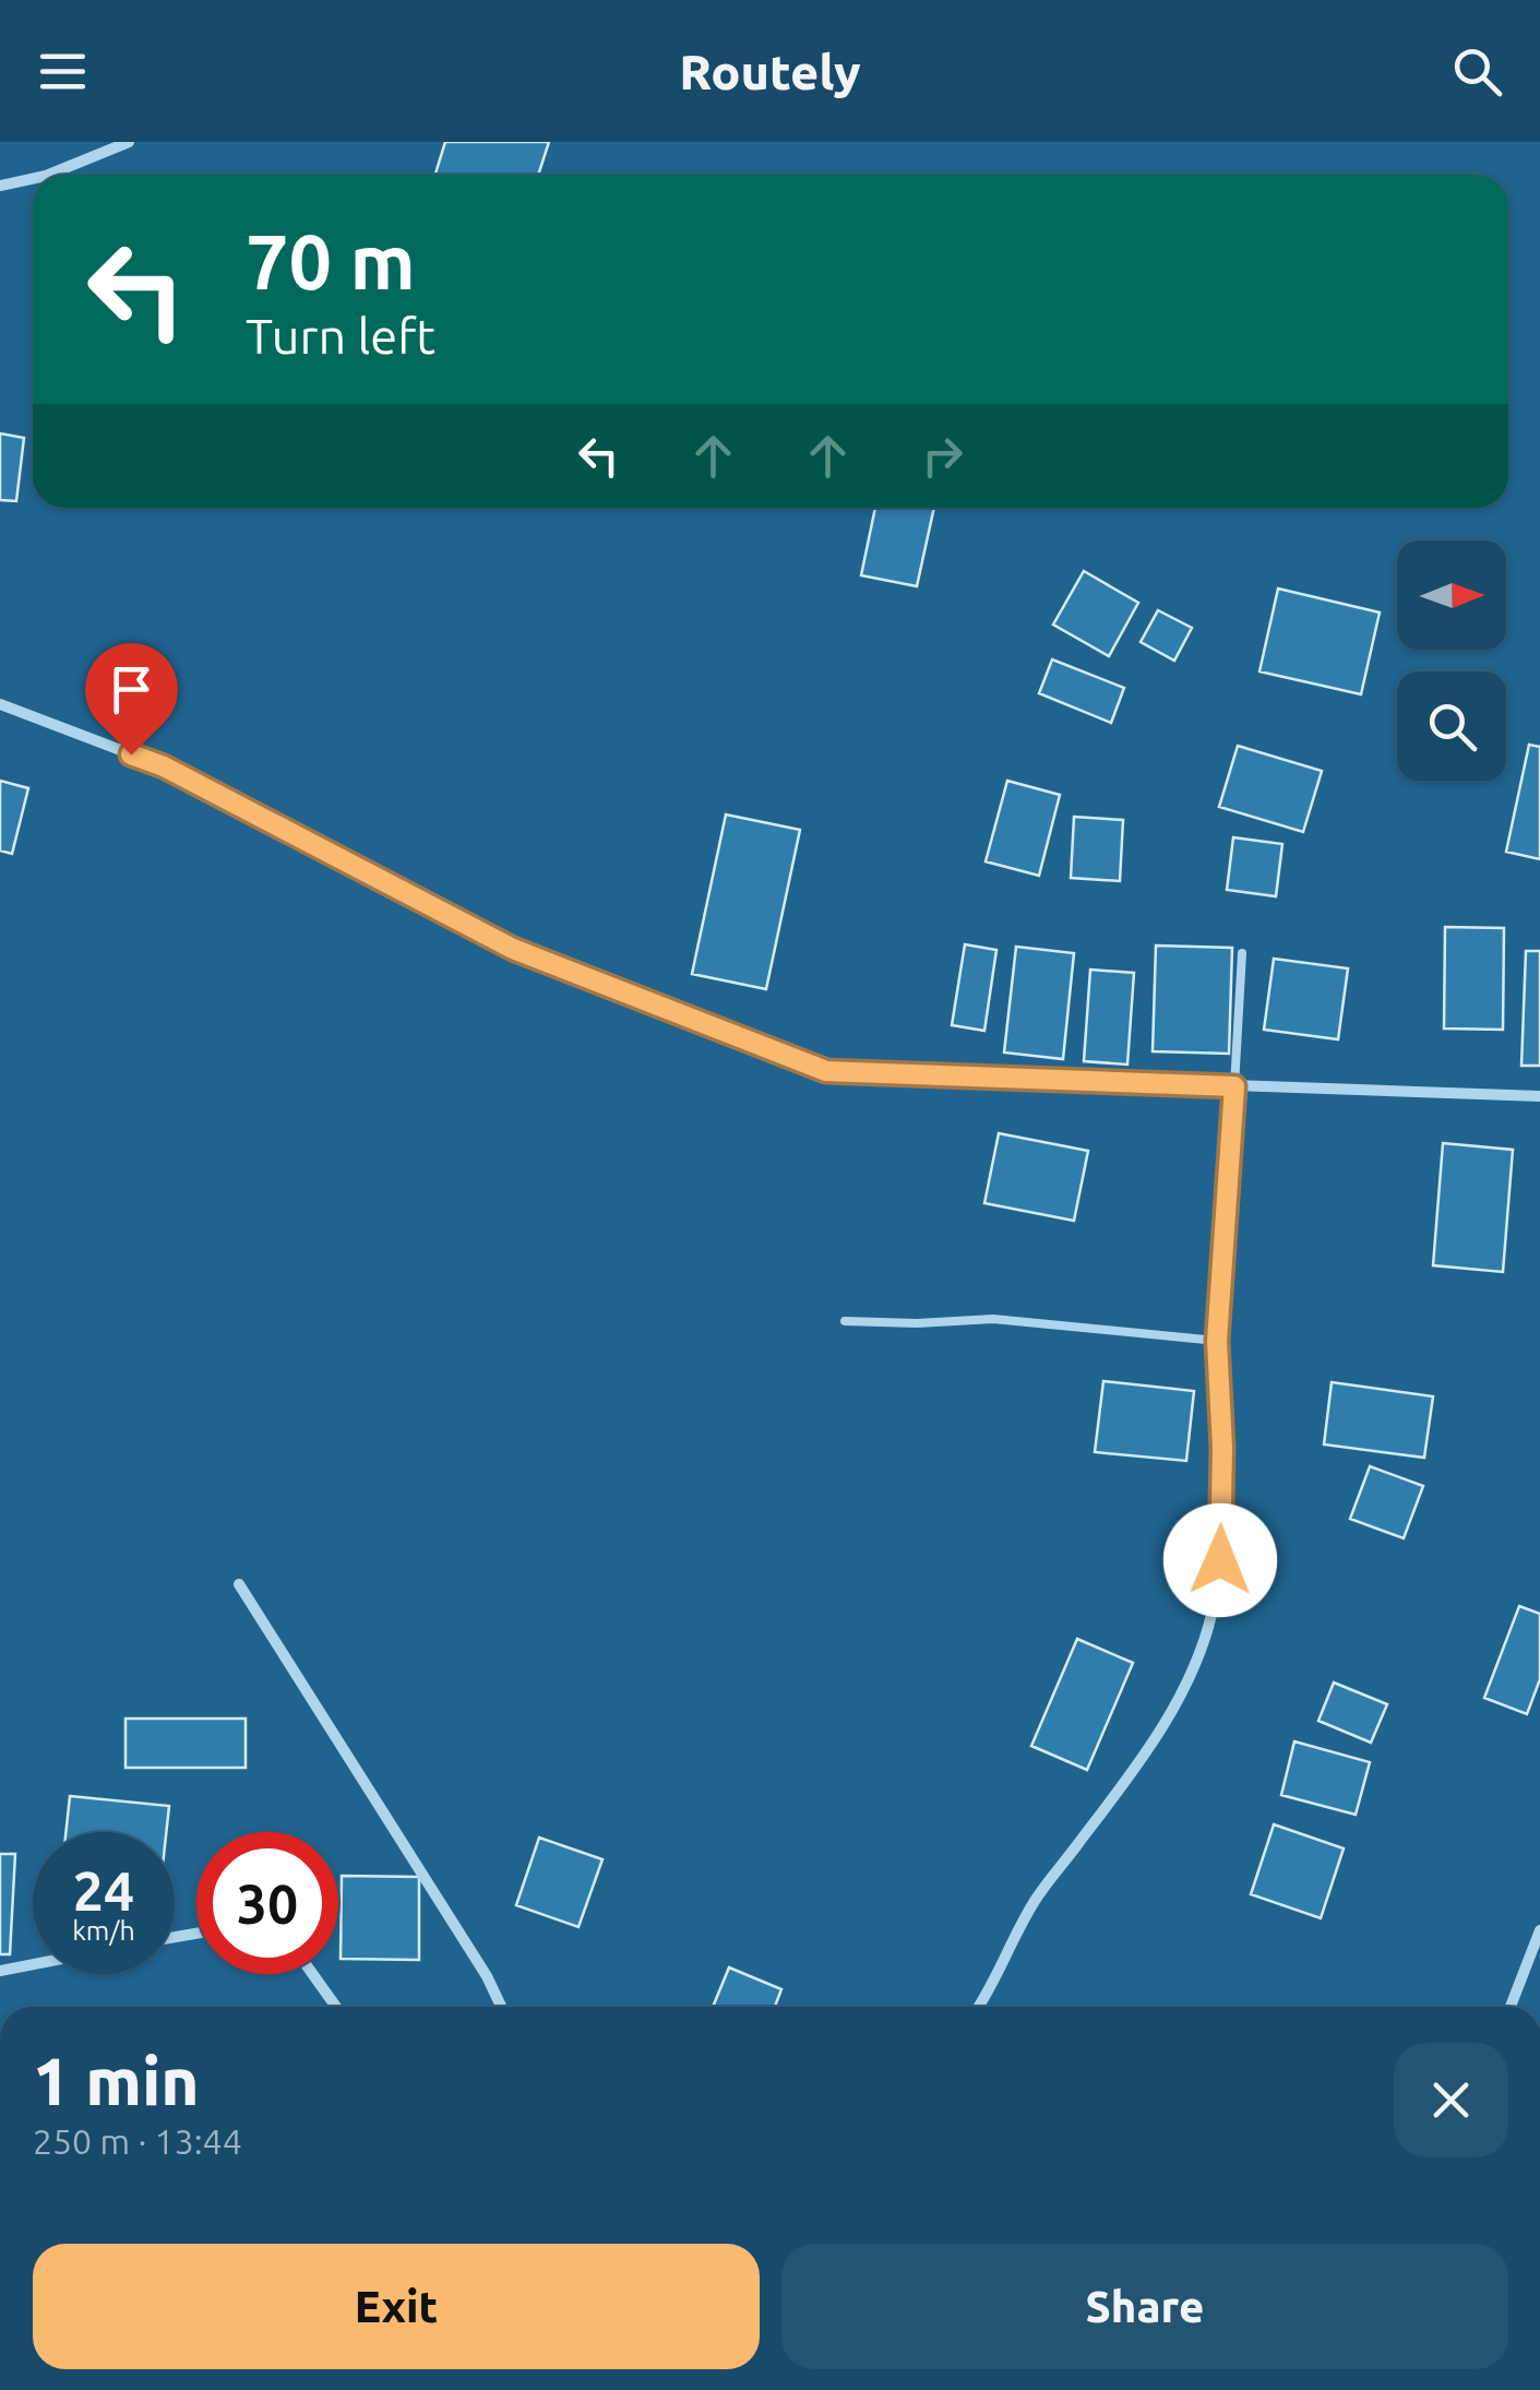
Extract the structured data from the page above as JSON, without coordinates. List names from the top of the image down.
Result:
{
  "north": "right",
  "page": {
    "header": "Routely",
    "turn": ["70 m", "Turn left"],
    "speed": "24 km/h",
    "limit": "30",
    "heading": ["1 min", "250 m · 13:44"],
    "buttons": ["Exit", "Share"]
  }
}
